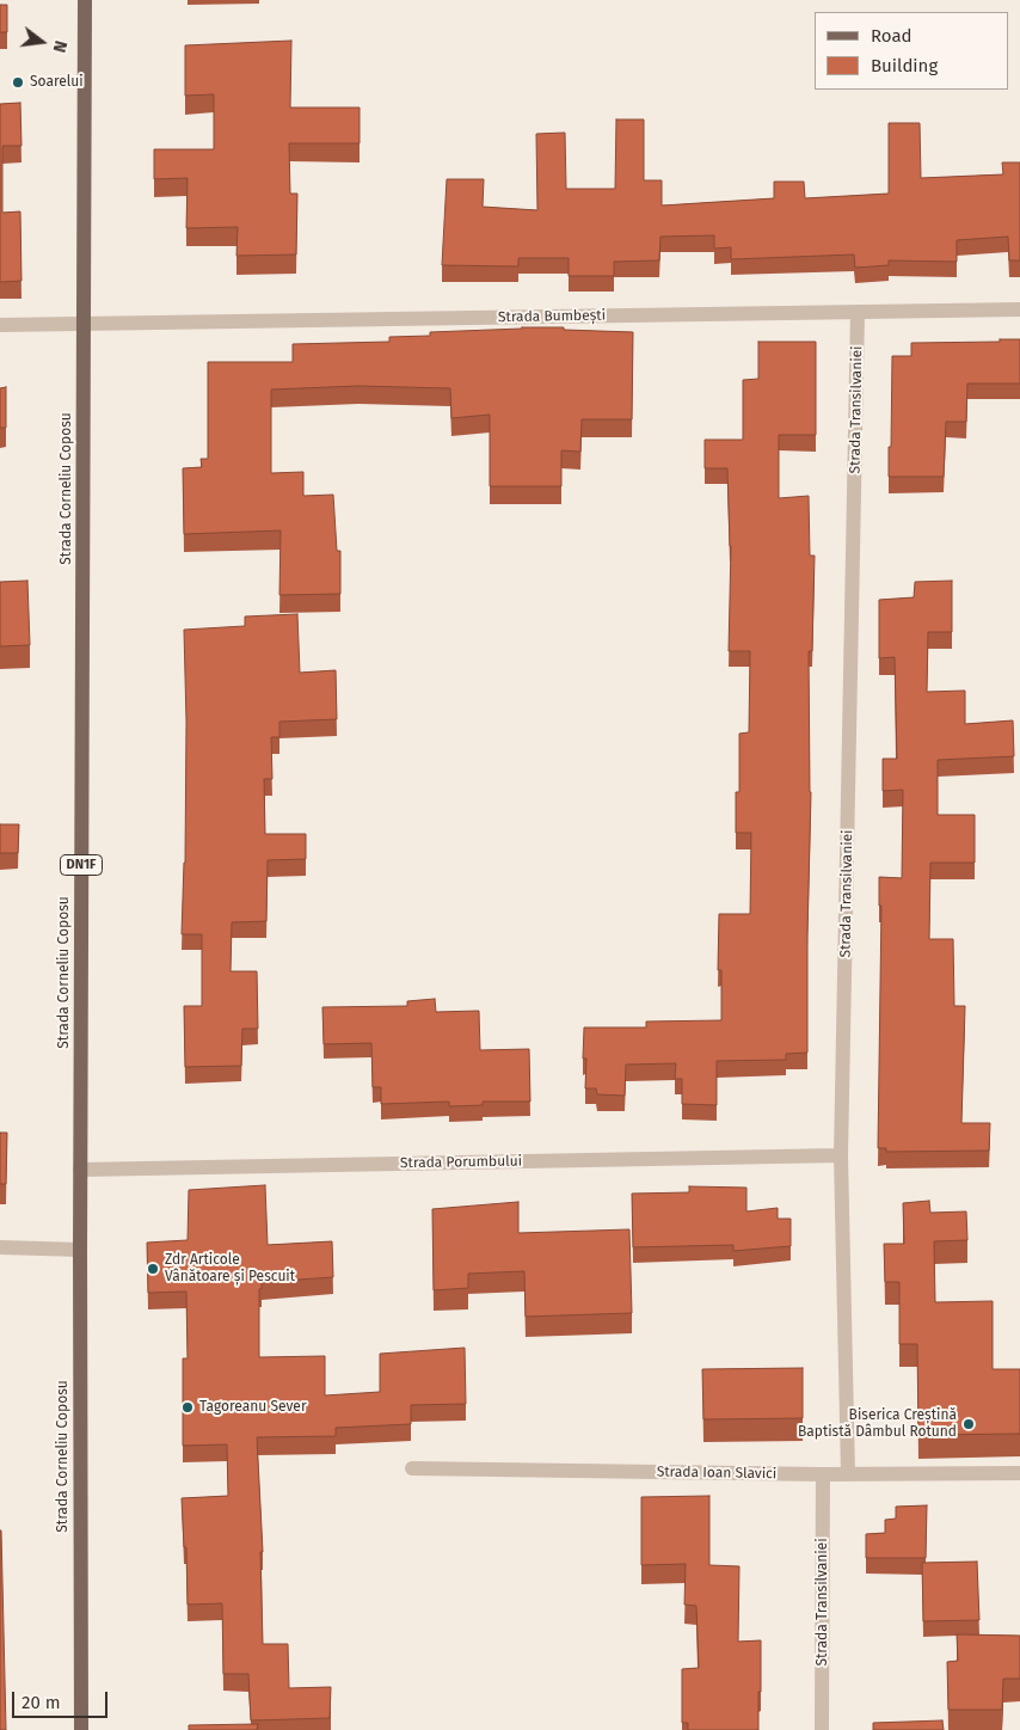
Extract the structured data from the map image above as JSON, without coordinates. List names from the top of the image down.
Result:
{
  "streets": {
    "main road": ["Strada Corneliu Coposu", "DN1F"],
    "street": [
      "Strada Bumbești",
      "Strada Transilvaniei",
      "Strada Porumbului",
      "Strada Ioan Slavici"
    ]
  },
  "crossings": [
    ["Strada Bumbești", "Strada Transilvaniei"],
    ["Strada Bumbești", "Strada Corneliu Coposu"],
    ["Strada Transilvaniei", "Strada Porumbului"],
    ["Strada Transilvaniei", "Strada Ioan Slavici"],
    ["Strada Corneliu Coposu", "Strada Porumbului"]
  ],
  "places": [
    "Soarelui",
    "Zdr Articole Vânătoare și Pescuit",
    "Tagoreanu Sever",
    "Biserica Creștină Baptistă Dâmbul Rotund"
  ],
  "legend": ["Road", "Building"],
  "scale_bar": "20 m",
  "north": "right"
}
